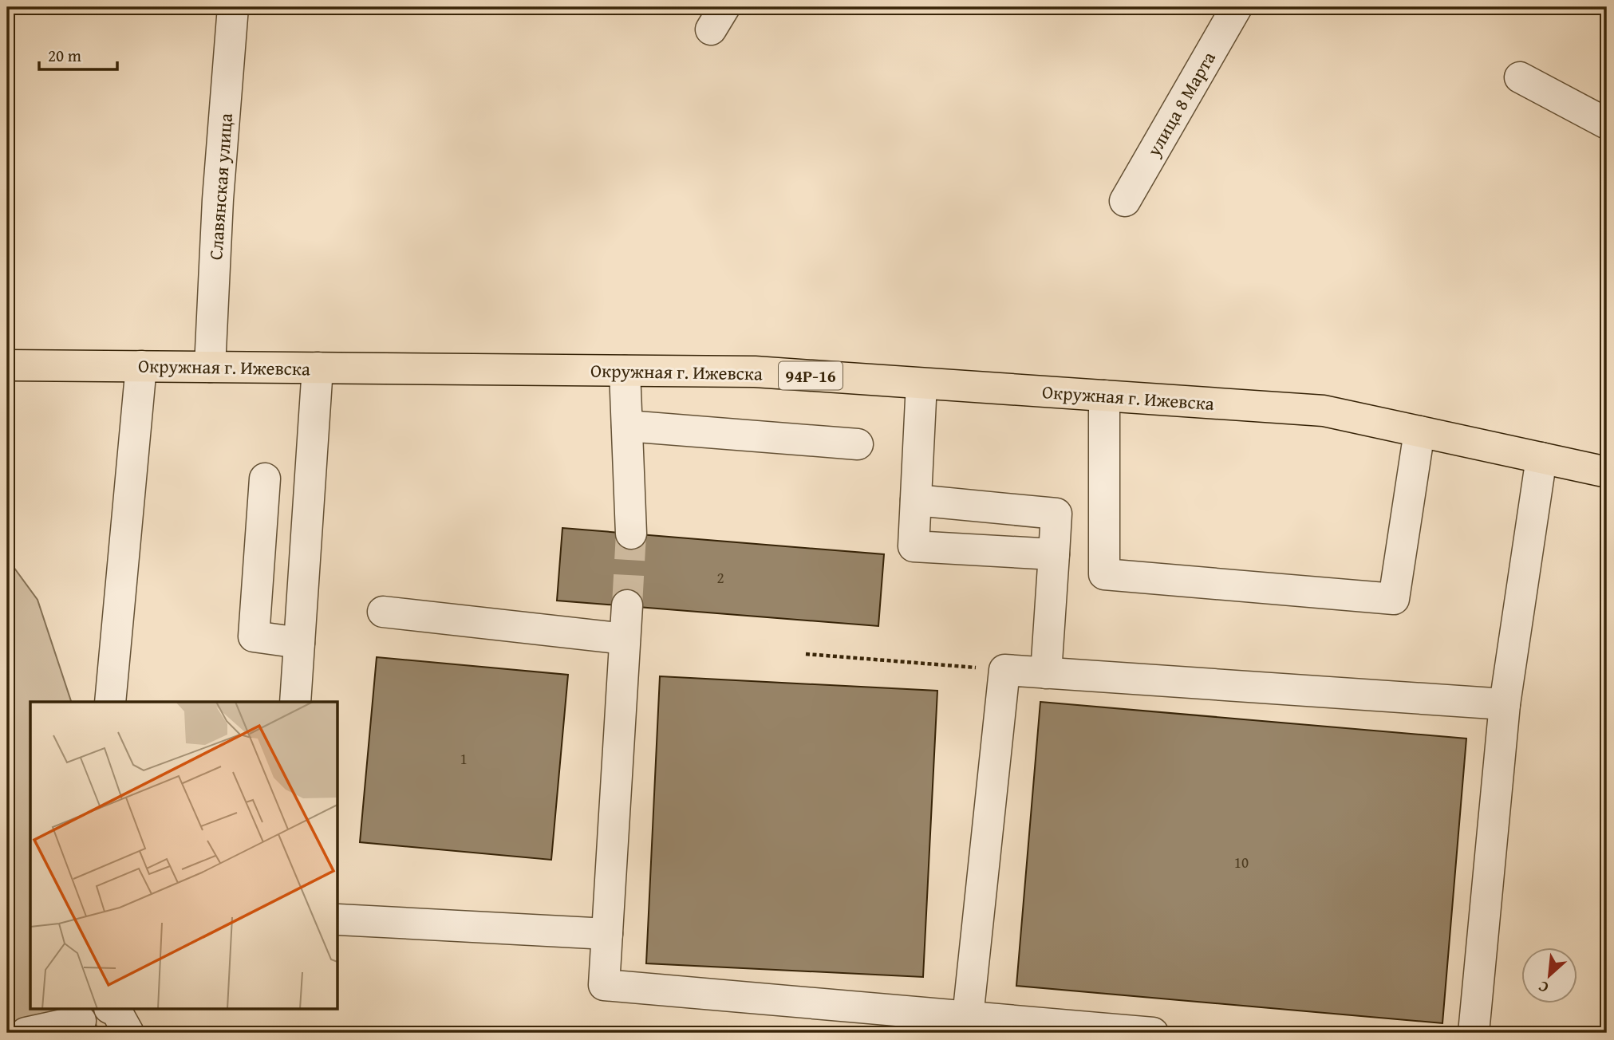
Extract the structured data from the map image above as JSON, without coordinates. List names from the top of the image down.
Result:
{
  "streets": {
    "main road": ["Окружная г. Ижевска", "94Р-16"],
    "street": ["улица 8 Марта", "Славянская улица"]
  },
  "crossings": [
    ["Славянская улица", "Окружная г. Ижевска"]
  ],
  "house_numbers": ["2", "1", "10"],
  "scale_bar": "20 m",
  "north": "bottom left"
}
